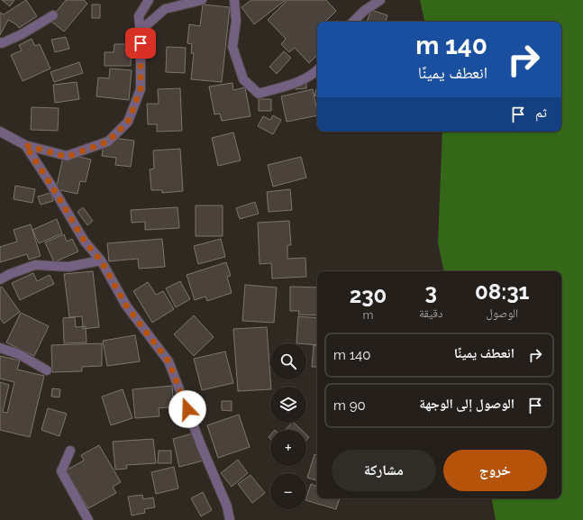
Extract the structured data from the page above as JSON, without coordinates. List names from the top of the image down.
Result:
{
  "page": {
    "turn": ["140 m", "انعطف يمينًا"],
    "then": "ثم",
    "eta": [
      "08:31",
      "الوصول",
      "3",
      "دقيقة",
      "230",
      "m"
    ],
    "list": [
      {
        "name": "انعطف يمينًا",
        "value": "140 m"
      },
      {
        "name": "الوصول إلى الوجهة",
        "value": "90 m"
      }
    ],
    "map_buttons": ["+", "−"],
    "buttons": ["خروج", "مشاركة"]
  }
}
